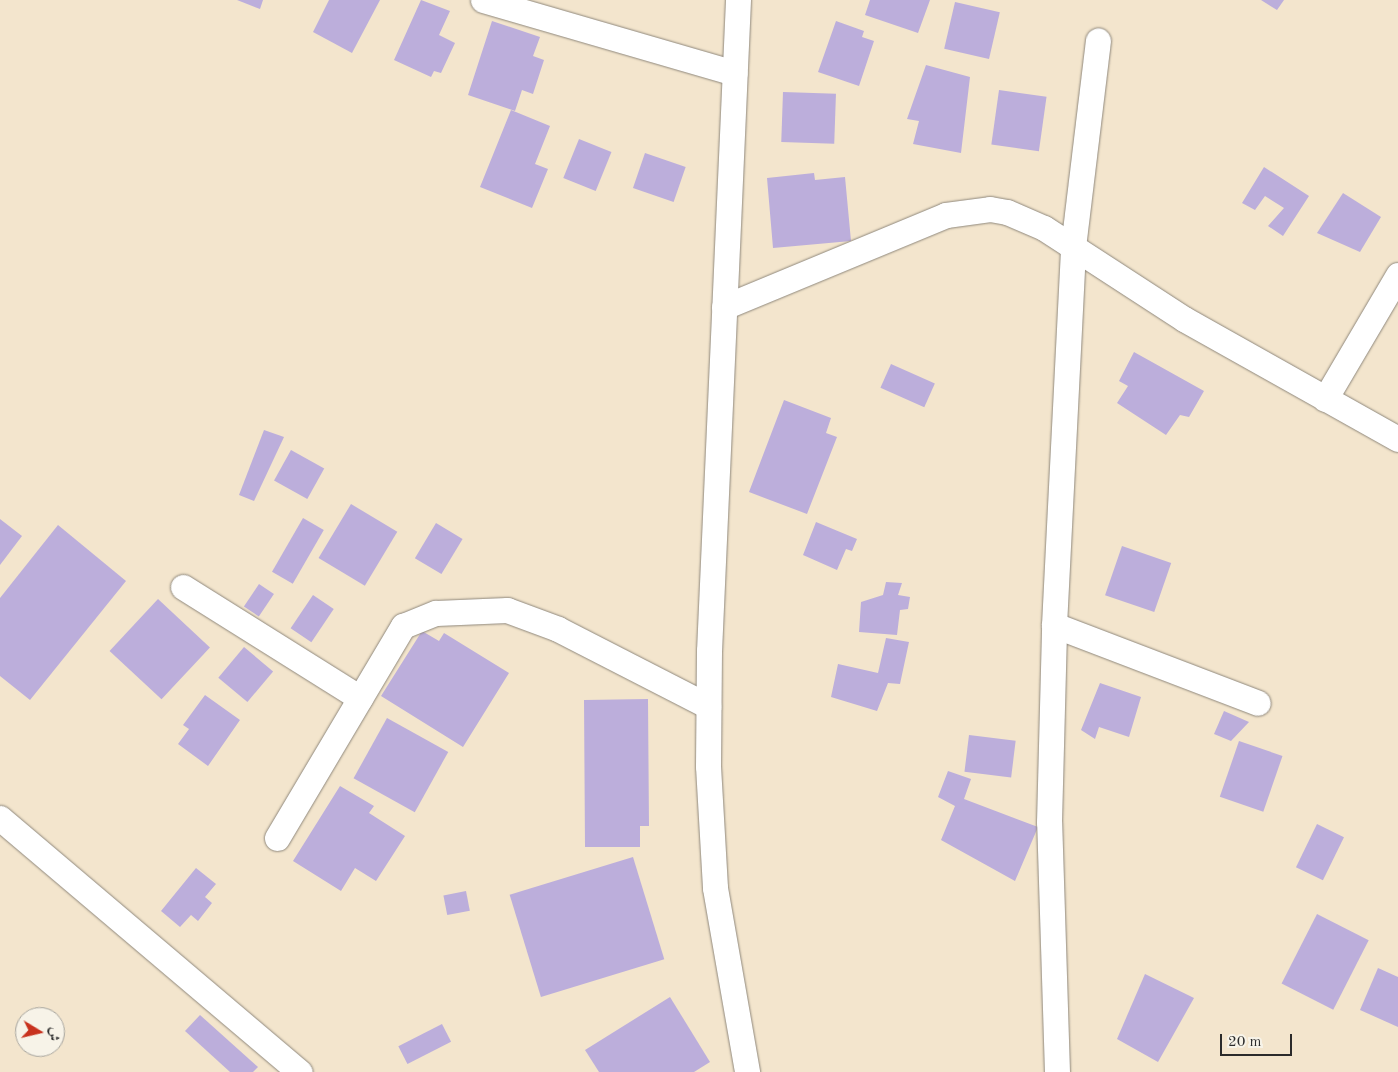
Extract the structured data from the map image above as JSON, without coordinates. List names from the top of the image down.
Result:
{
  "scale_bar": "20 m",
  "north": "right"
}
